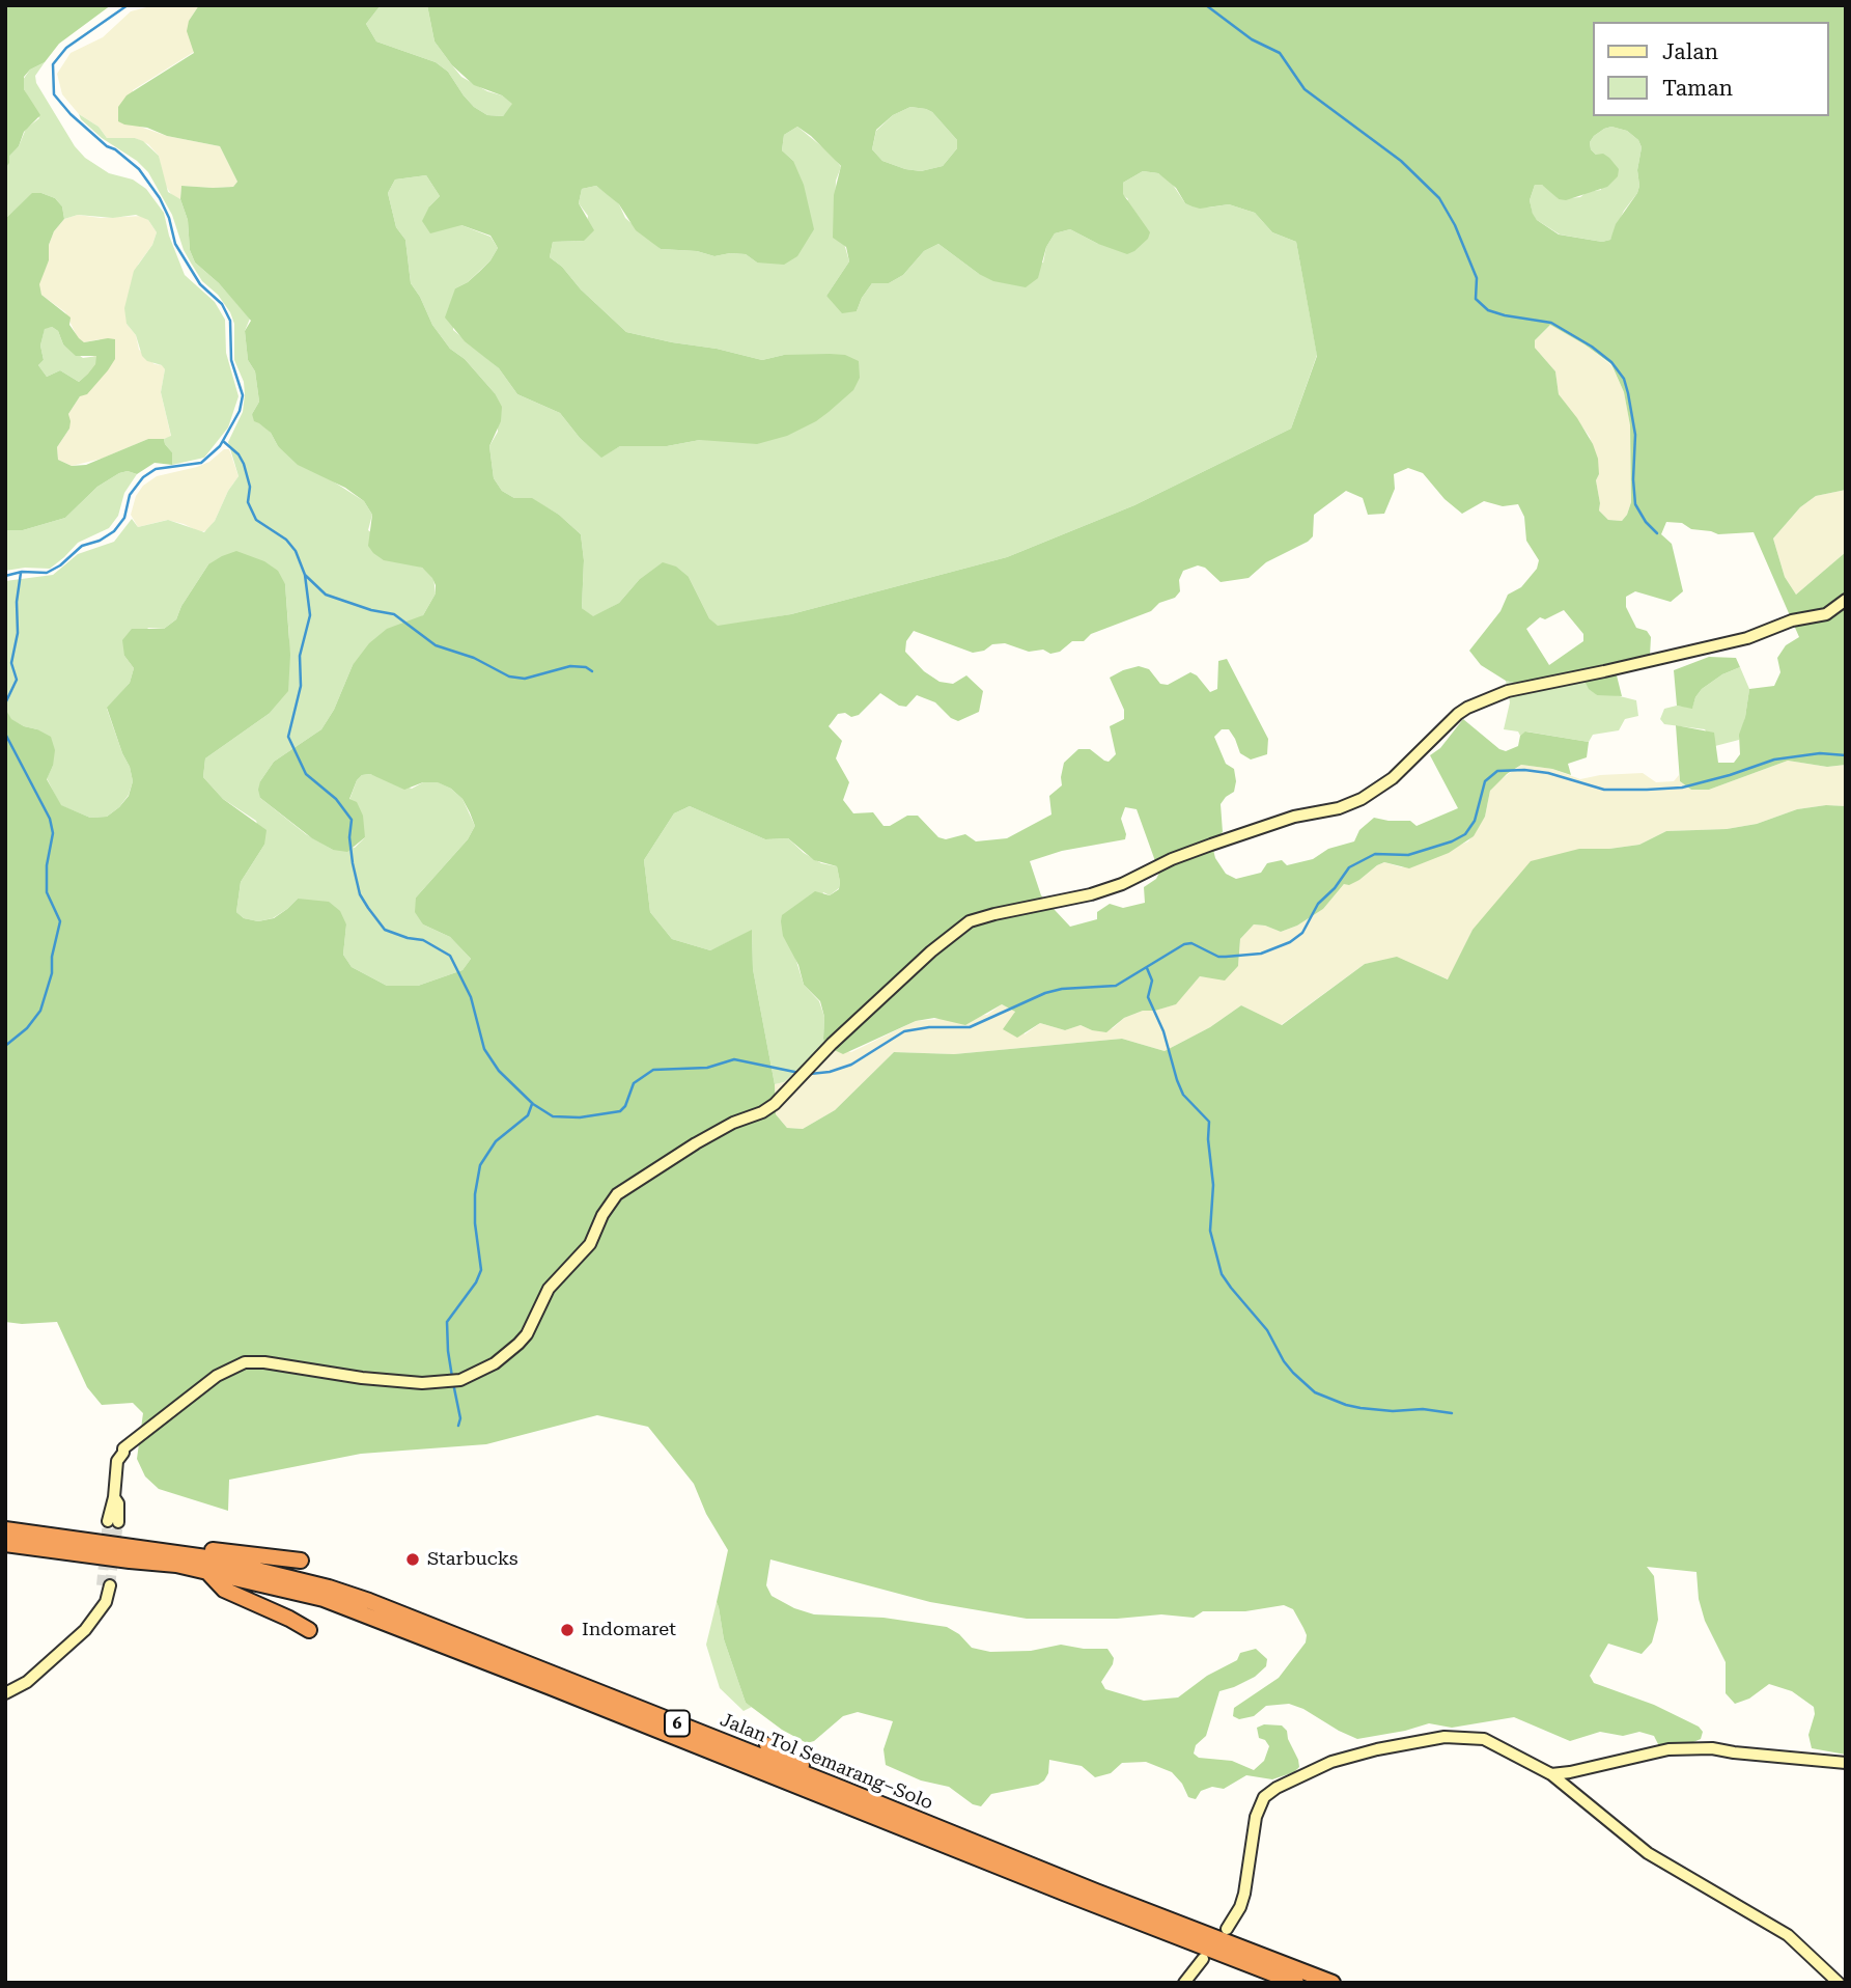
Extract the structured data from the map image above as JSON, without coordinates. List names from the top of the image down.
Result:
{
  "streets": {
    "highway": ["6", "Jalan Tol Semarang–Solo"]
  },
  "places": ["Starbucks", "Indomaret"],
  "legend": ["Jalan", "Taman"]
}
